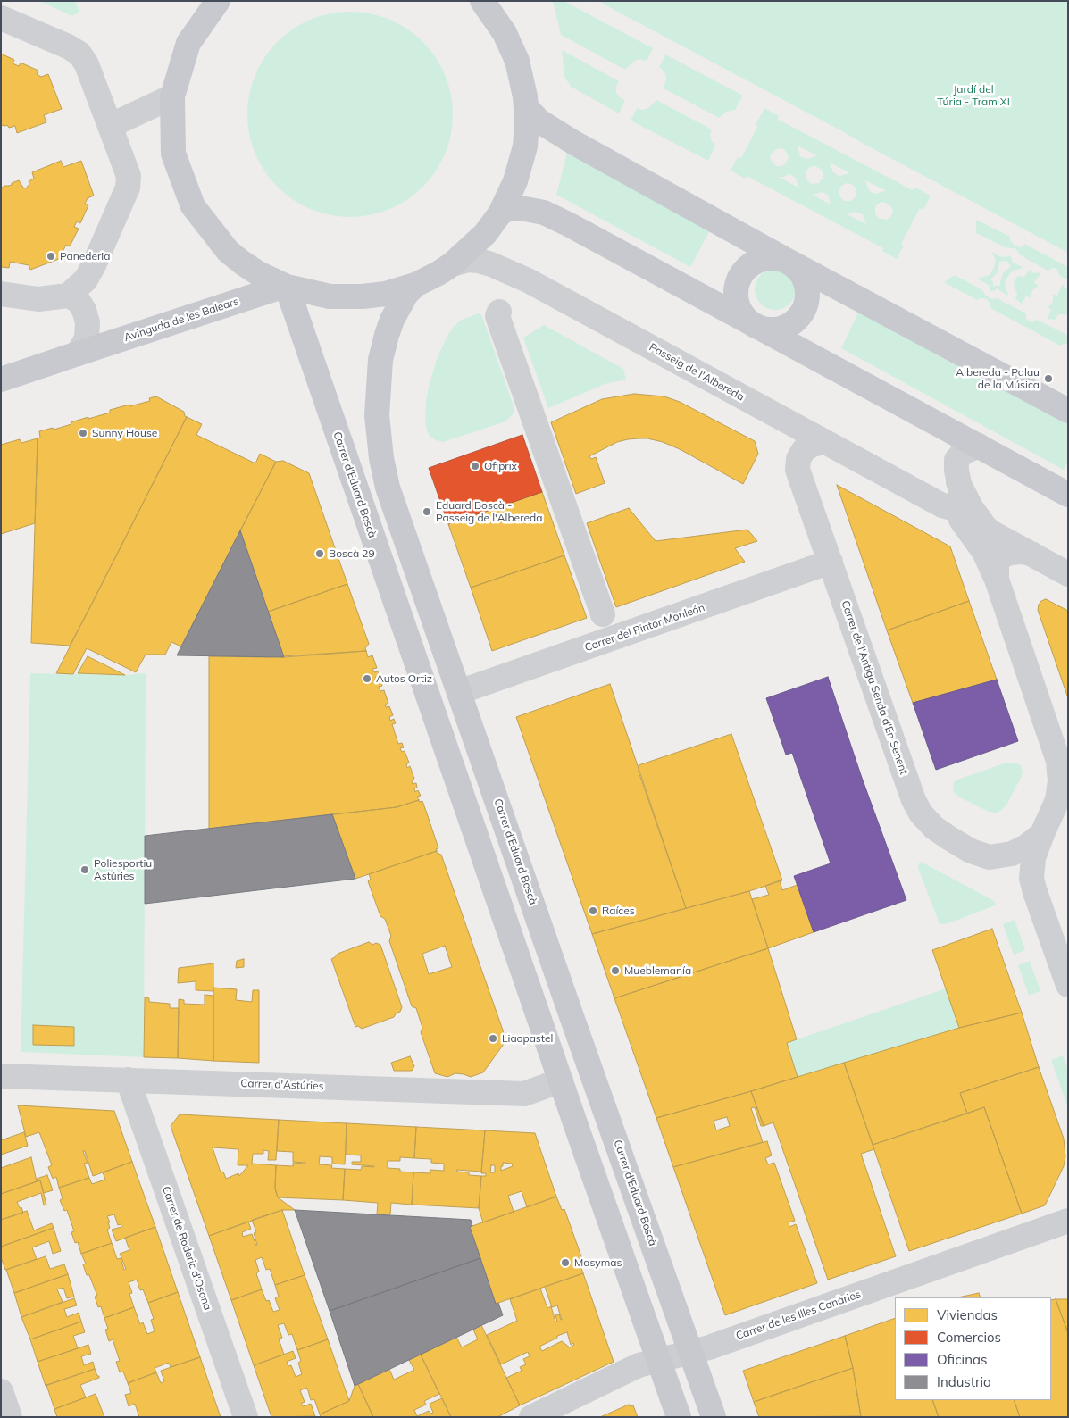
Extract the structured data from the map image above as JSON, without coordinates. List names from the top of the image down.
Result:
{
  "streets": {
    "main road": ["Avinguda de les Balears", "Carrer d'Eduard Boscà"],
    "street": [
      "Passeig de l'Albereda",
      "Carrer del Pintor Monleón",
      "Carrer de l'Antiga Senda d'En Senent",
      "Carrer d'Astúries",
      "Carrer de Roderic d'Osona",
      "Carrer de les Illes Canàries"
    ]
  },
  "crossings": [
    ["Avinguda de les Balears", "Carrer d'Eduard Boscà"],
    ["Passeig de l'Albereda", "Carrer de l'Antiga Senda d'En Senent"],
    ["Carrer d'Eduard Boscà", "Carrer del Pintor Monleón"],
    ["Carrer d'Eduard Boscà", "Carrer d'Astúries"],
    ["Carrer d'Eduard Boscà", "Carrer de les Illes Canàries"],
    ["Carrer del Pintor Monleón", "Carrer de l'Antiga Senda d'En Senent"],
    ["Carrer d'Astúries", "Carrer de Roderic d'Osona"]
  ],
  "parks": ["Jardí del Túria - Tram XI"],
  "places": [
    "Panederia",
    "Albereda - Palau de la Música",
    "Sunny House",
    "Ofiprix",
    "Eduard Boscà - Passeig de l'Albereda",
    "Boscà 29",
    "Autos Ortiz",
    "Poliesportiu Astúries",
    "Raíces",
    "Mueblemanía",
    "Liaopastel",
    "Masymas"
  ],
  "legend": [
    "Viviendas",
    "Comercios",
    "Oficinas",
    "Industria"
  ]
}
